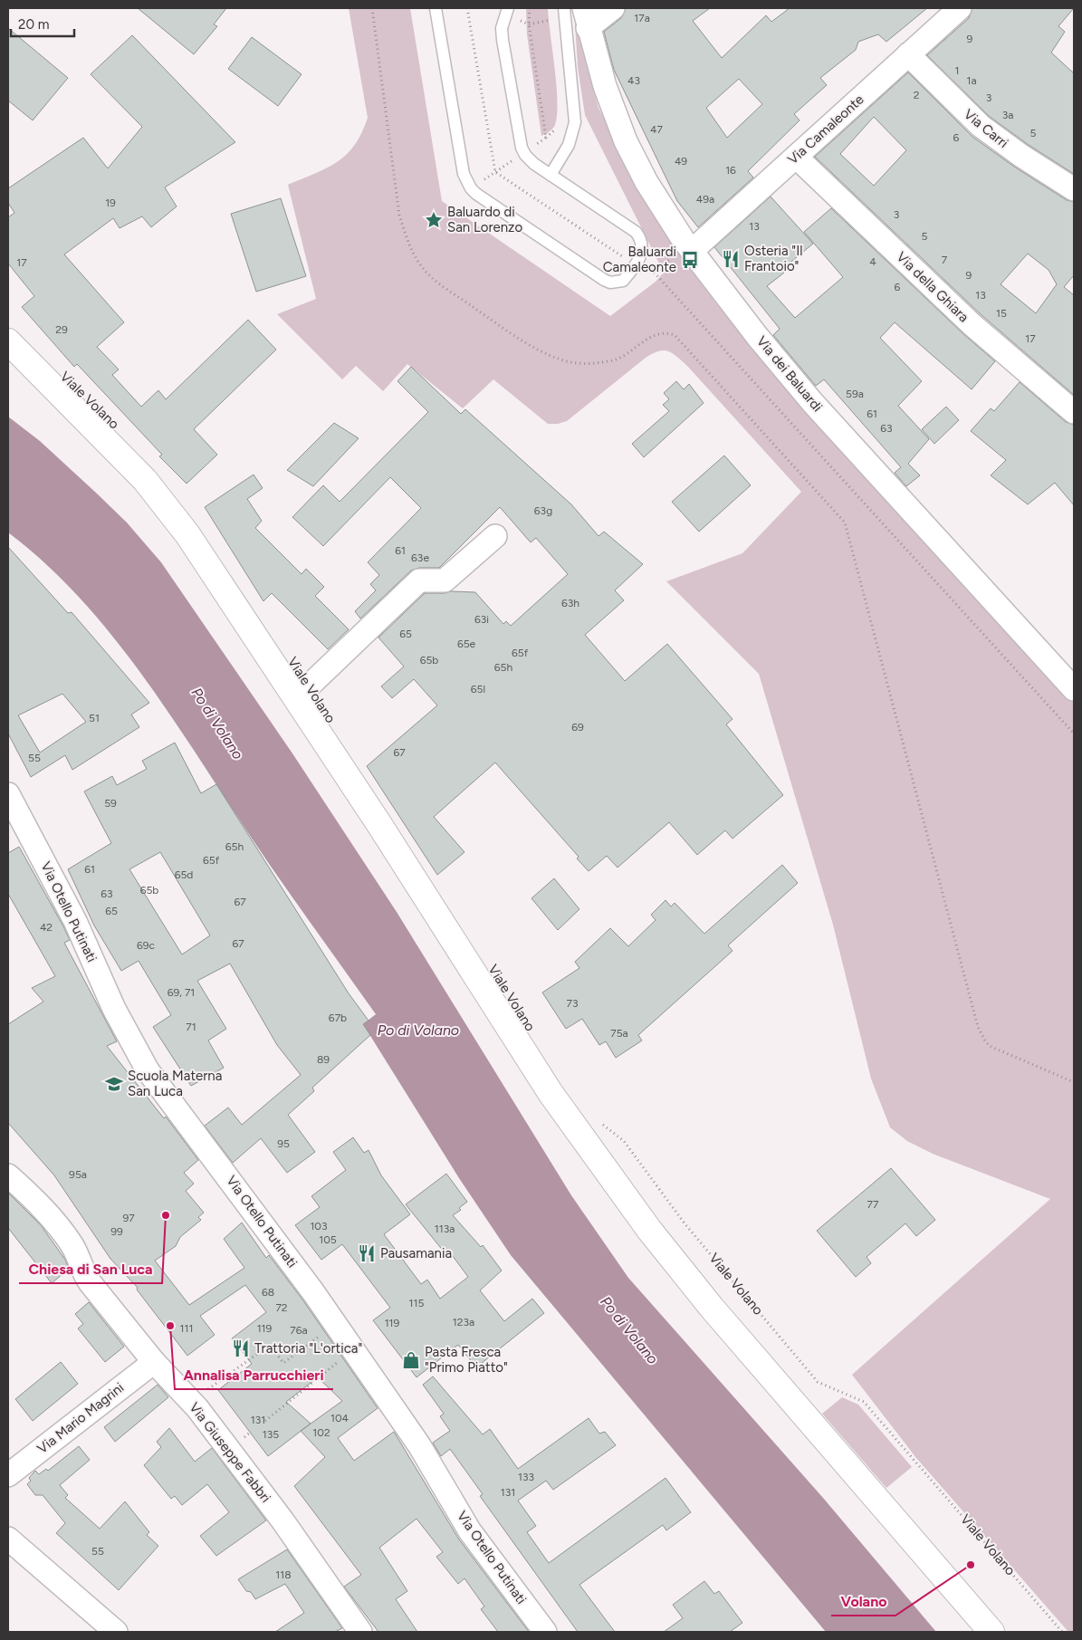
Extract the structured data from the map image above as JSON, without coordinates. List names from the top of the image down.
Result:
{
  "streets": {
    "main road": ["Viale Volano"],
    "street": [
      "Via Carri",
      "Via Camaleonte",
      "Via della Ghiara",
      "Via dei Baluardi",
      "Via Otello Putinati",
      "Via Mario Magrini",
      "Via Giuseppe Fabbri"
    ]
  },
  "crossings": [
    ["Via Carri", "Via Camaleonte"],
    ["Via Camaleonte", "Via della Ghiara"],
    ["Via Camaleonte", "Via dei Baluardi"],
    ["Via Mario Magrini", "Via Giuseppe Fabbri"]
  ],
  "water": ["Po di Volano"],
  "places": {
    "place": ["Baluardo di San Lorenzo"],
    "restaurant": ["Osteria \"Il Frantoio\"", "Pausamania", "Trattoria \"L'ortica\""],
    "bus stop": ["Baluardi Camaleonte"],
    "school or university": ["Scuola Materna San Luca"],
    "other": ["Chiesa di San Luca", "Annalisa Parrucchieri", "Volano"],
    "shop": ["Pasta Fresca \"Primo Piatto\""]
  },
  "house_numbers": [
    "17a",
    "9",
    "1",
    "43",
    "1a",
    "2",
    "3",
    "3a",
    "47",
    "5",
    "6",
    "49",
    "16",
    "49a",
    "19",
    "3",
    "13",
    "5",
    "7",
    "4",
    "17",
    "9",
    "6",
    "13",
    "15",
    "29",
    "17",
    "59a",
    "61",
    "63",
    "63g",
    "61",
    "63e",
    "63h",
    "63i",
    "65",
    "65e",
    "65f",
    "65b",
    "65h",
    "65l",
    "51",
    "69",
    "67",
    "55",
    "59",
    "65h",
    "65f",
    "61",
    "65d",
    "65b",
    "63",
    "67",
    "65",
    "42",
    "67",
    "69c",
    "69, 71",
    "73",
    "67b",
    "71",
    "75a",
    "89",
    "95",
    "95a",
    "77",
    "97",
    "103",
    "113a",
    "99",
    "105",
    "68",
    "115",
    "72",
    "123a",
    "119",
    "111",
    "119",
    "76a",
    "104",
    "131",
    "102",
    "135",
    "133",
    "131",
    "55",
    "118"
  ],
  "scale_bar": "20 m"
}
